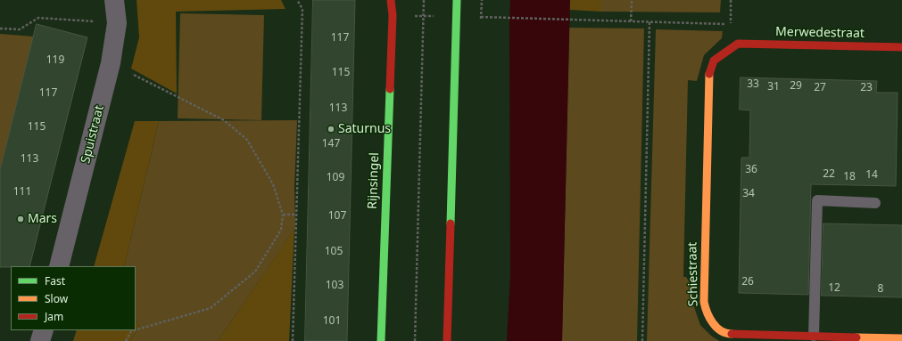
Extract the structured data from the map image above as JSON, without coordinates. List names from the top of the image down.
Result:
{
  "streets": {
    "street": [
      "Merwedestraat",
      "Spuistraat",
      "Rijnsingel",
      "Schiestraat"
    ]
  },
  "crossings": [
    ["Merwedestraat", "Schiestraat"]
  ],
  "places": ["Saturnus", "Mars"],
  "house_numbers": [
    "117",
    "119",
    "115",
    "33",
    "29",
    "31",
    "27",
    "23",
    "117",
    "113",
    "115",
    "147",
    "113",
    "36",
    "22",
    "14",
    "18",
    "109",
    "111",
    "34",
    "107",
    "105",
    "26",
    "103",
    "12",
    "8",
    "101"
  ],
  "legend": ["Fast", "Slow", "Jam"]
}
